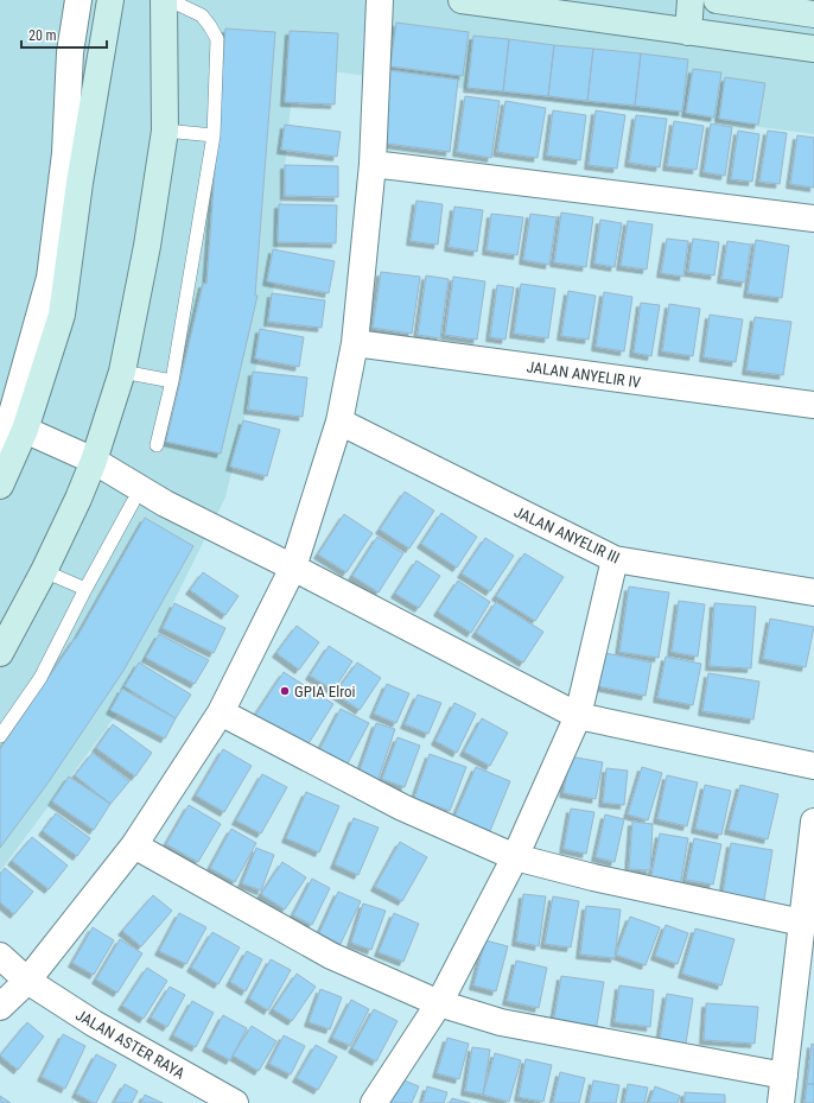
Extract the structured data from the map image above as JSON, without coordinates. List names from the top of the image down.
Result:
{
  "streets": {
    "street": ["JALAN ANYELIR IV", "JALAN ANYELIR III", "JALAN ASTER RAYA"]
  },
  "places": ["GPIA Elroi"],
  "scale_bar": "20 m"
}
